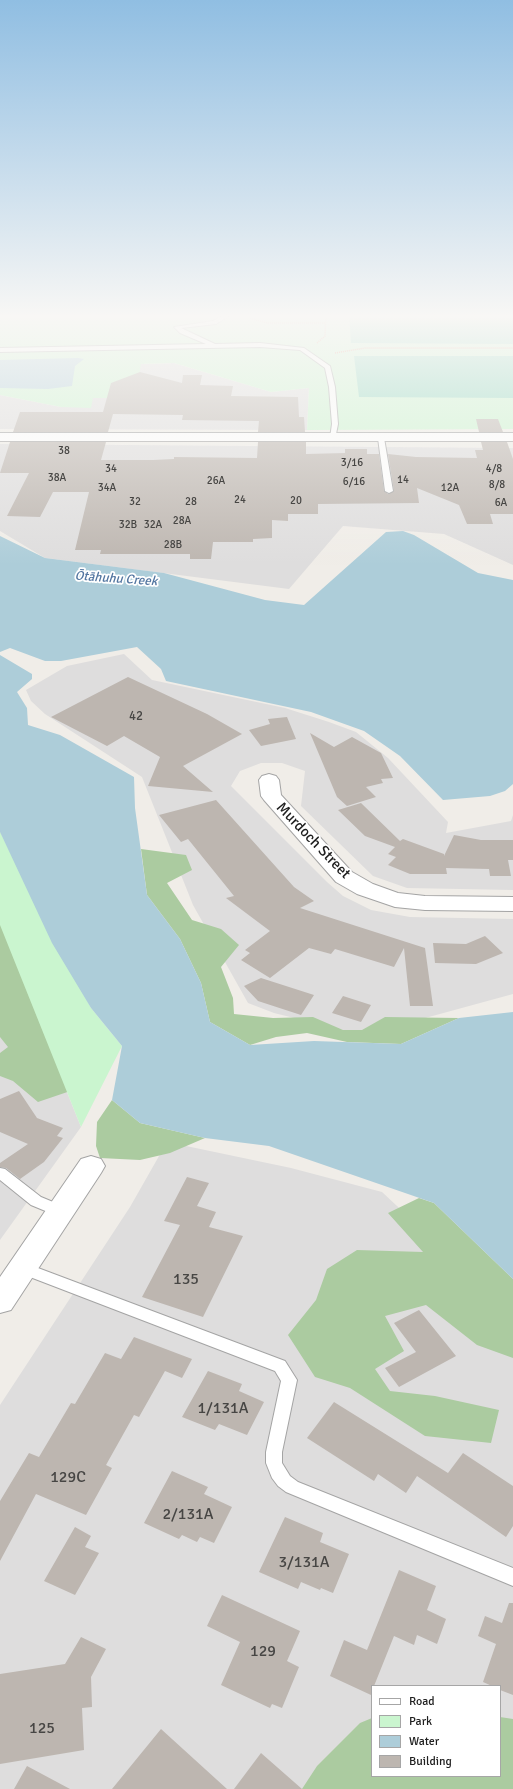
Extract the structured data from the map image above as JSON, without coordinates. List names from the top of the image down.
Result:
{
  "streets": {
    "street": ["Murdoch Street"]
  },
  "water": ["Ōtāhuhu Creek"],
  "house_numbers": [
    "38",
    "3/16",
    "34",
    "4/8",
    "38A",
    "14",
    "26A",
    "6/16",
    "8/8",
    "34A",
    "12A",
    "24",
    "20",
    "32",
    "28",
    "6A",
    "28A",
    "32B",
    "32A",
    "28B",
    "42",
    "135",
    "1/131A",
    "129C",
    "2/131A",
    "3/131A",
    "129",
    "125"
  ],
  "legend": [
    "Road",
    "Park",
    "Water",
    "Building"
  ]
}
